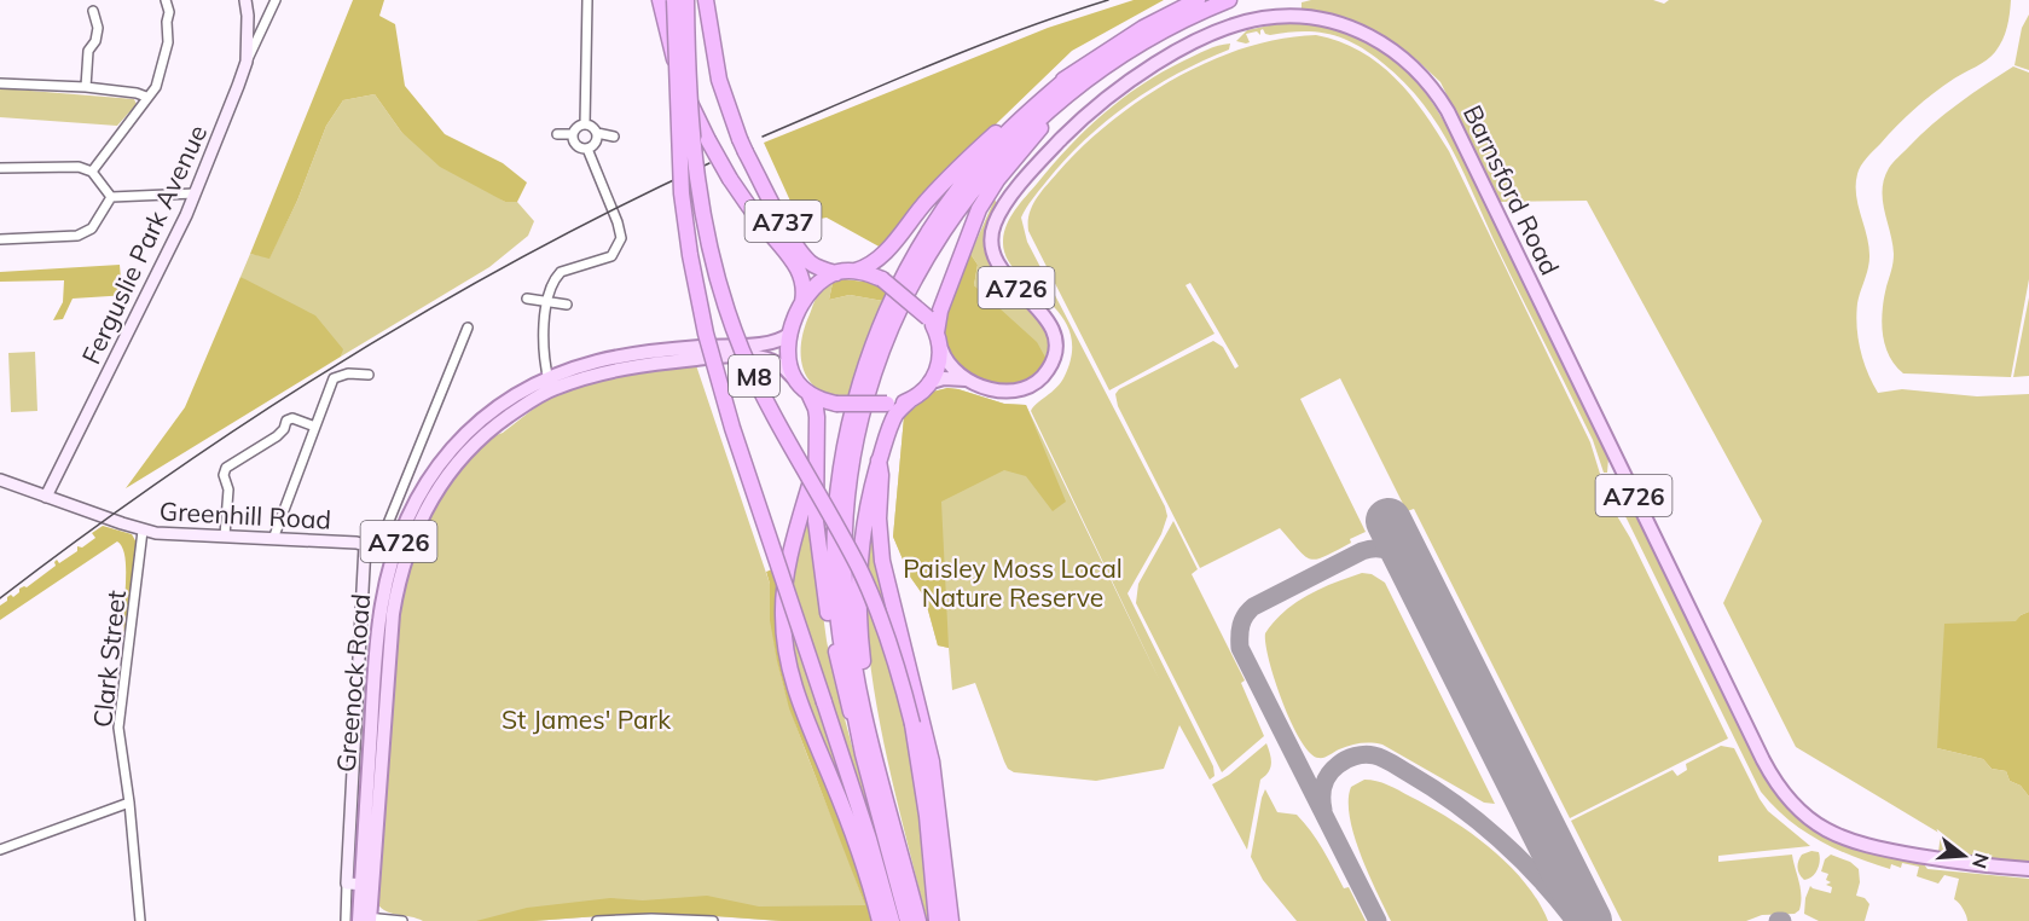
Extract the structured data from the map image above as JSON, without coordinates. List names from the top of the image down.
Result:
{
  "streets": {
    "highway": ["A737", "A726", "M8"],
    "main road": ["Barnsford Road", "Greenock Road"],
    "street": ["Ferguslie Park Avenue", "Greenhill Road", "Clark Street"]
  },
  "crossings": [
    ["Barnsford Road", "A737"],
    ["Barnsford Road", "A726"],
    ["Barnsford Road", "Greenock Road"],
    ["A737", "A726"],
    ["A737", "Greenock Road"],
    ["Ferguslie Park Avenue", "Greenhill Road"],
    ["A726", "Greenock Road"],
    ["Greenhill Road", "Clark Street"]
  ],
  "parks": ["Paisley Moss Local Nature Reserve", "St James' Park"],
  "north": "right"
}
